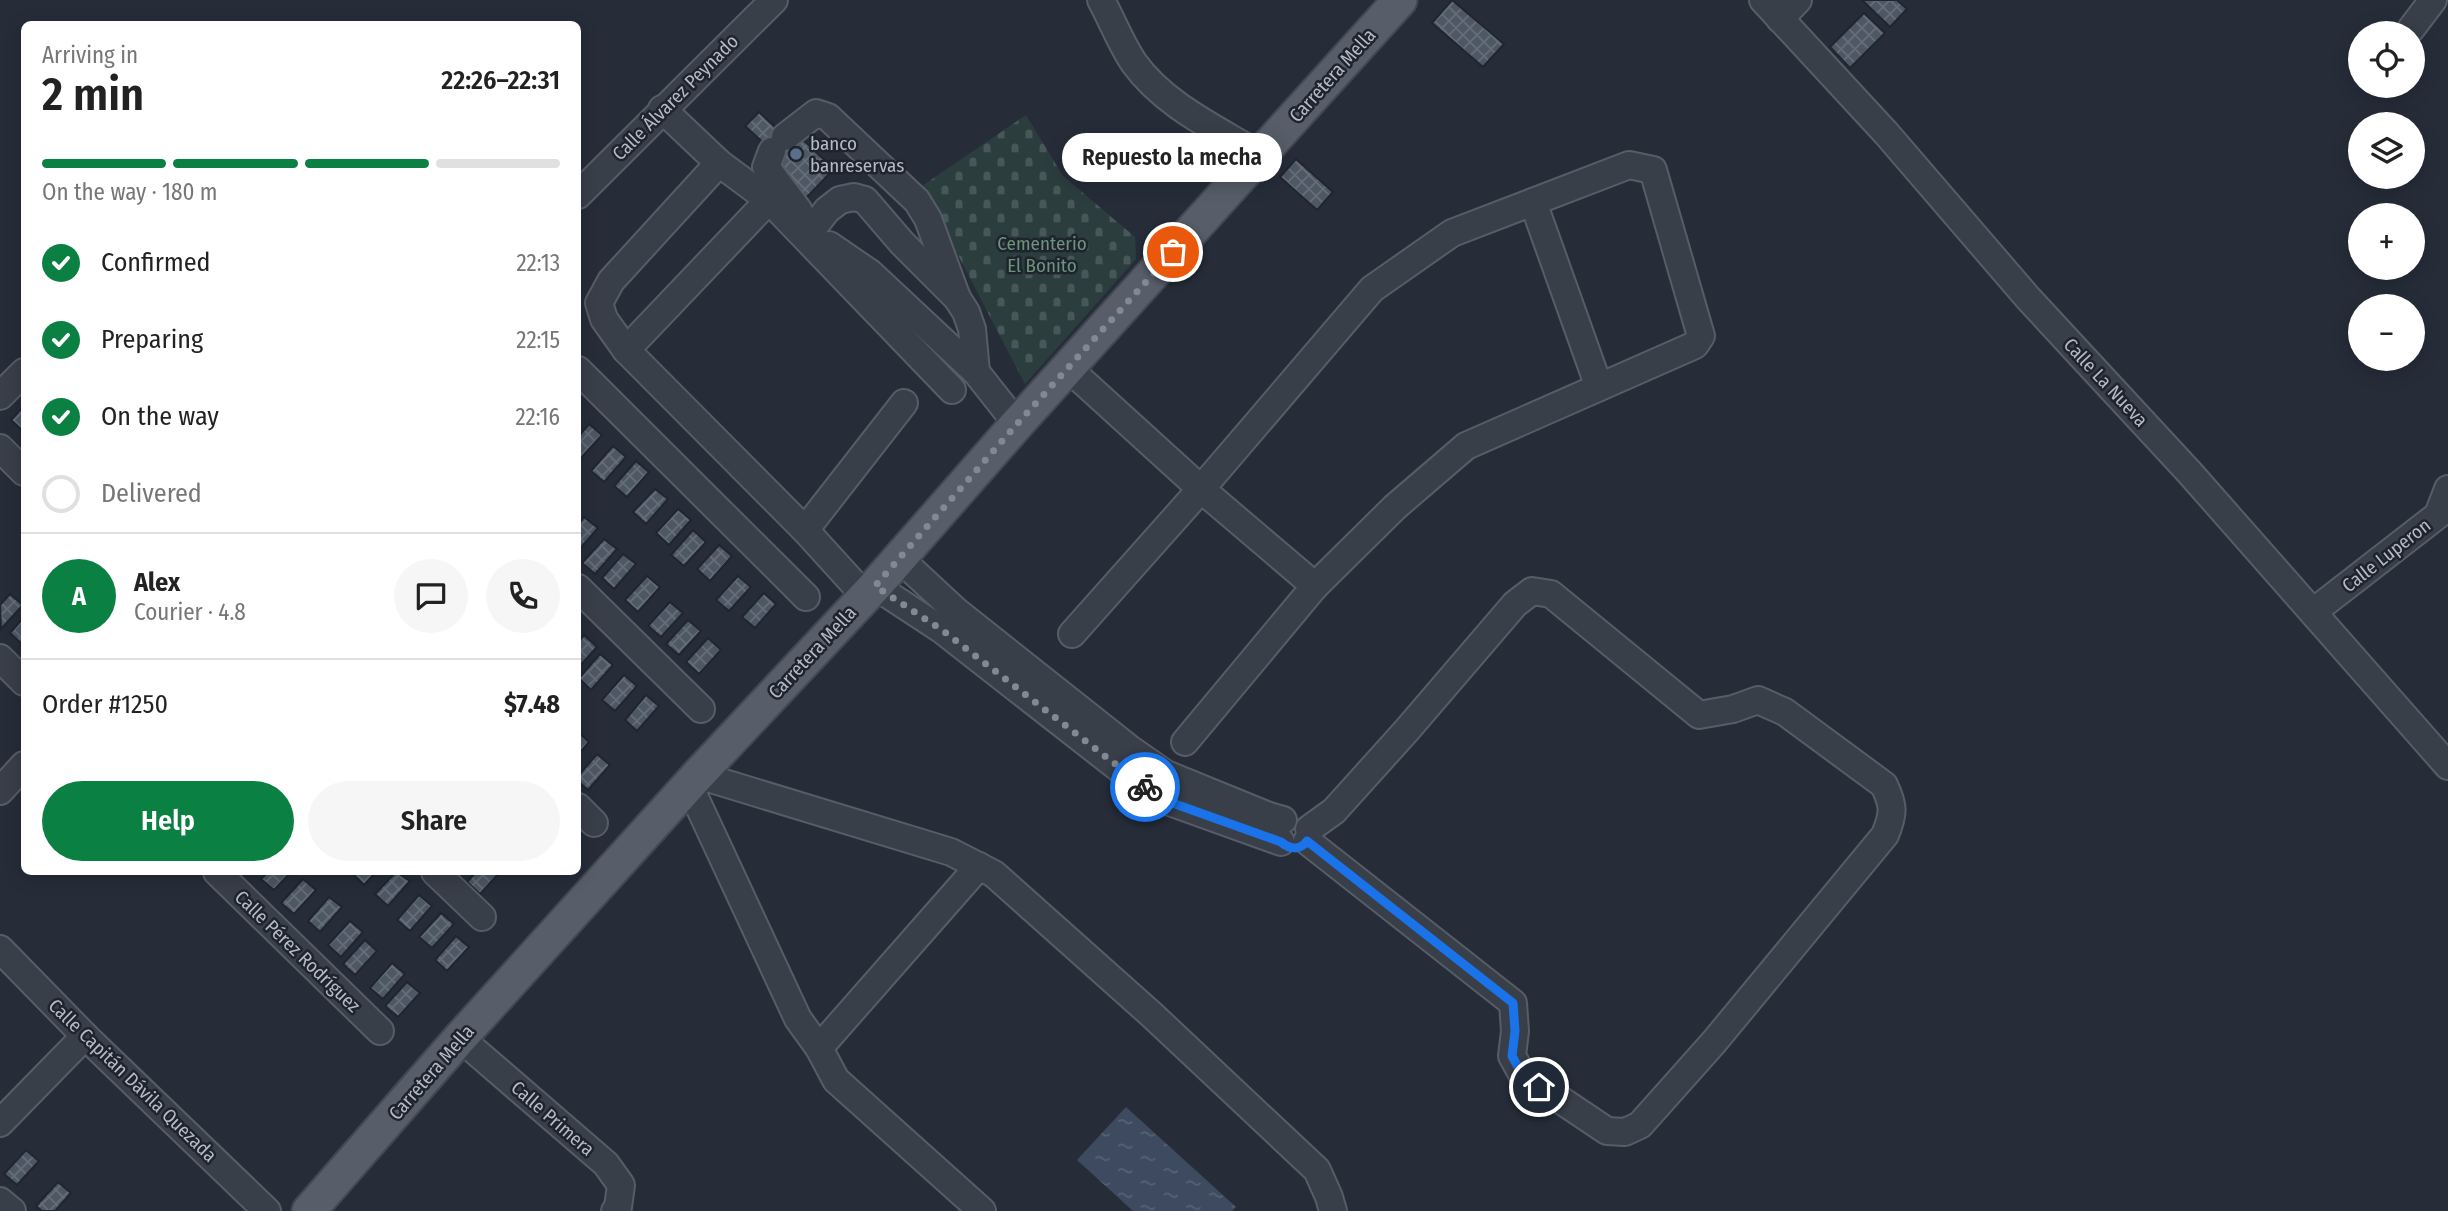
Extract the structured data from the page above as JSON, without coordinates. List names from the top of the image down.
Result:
{
  "streets": {
    "main road": ["Carretera Mella"],
    "street": [
      "Calle Álvarez Peynado",
      "Calle La Nueva",
      "Calle Luperon",
      "Calle Pérez Rodríguez",
      "Calle Capitán Dávila Quezada",
      "Calle Primera"
    ]
  },
  "crossings": [
    ["Carretera Mella", "Calle Primera"],
    ["Calle La Nueva", "Calle Luperon"]
  ],
  "parks": ["Cementerio El Bonito"],
  "places": ["banco banreservas", "Repuesto la mecha"],
  "page": {
    "map_buttons": ["+", "−"],
    "heading": ["2 min", "Arriving in", "22:26–22:31"],
    "panel": [
      "Alex",
      "Courier · 4.8",
      "Order #1250",
      "$7.48"
    ],
    "bubble": "Repuesto la mecha",
    "bar": "On the way · 180 m",
    "list": [
      ["Confirmed", "22:13"],
      ["Preparing", "22:15"],
      ["On the way", "22:16"],
      "Delivered"
    ],
    "round": "A",
    "buttons": ["Help", "Share"]
  }
}
